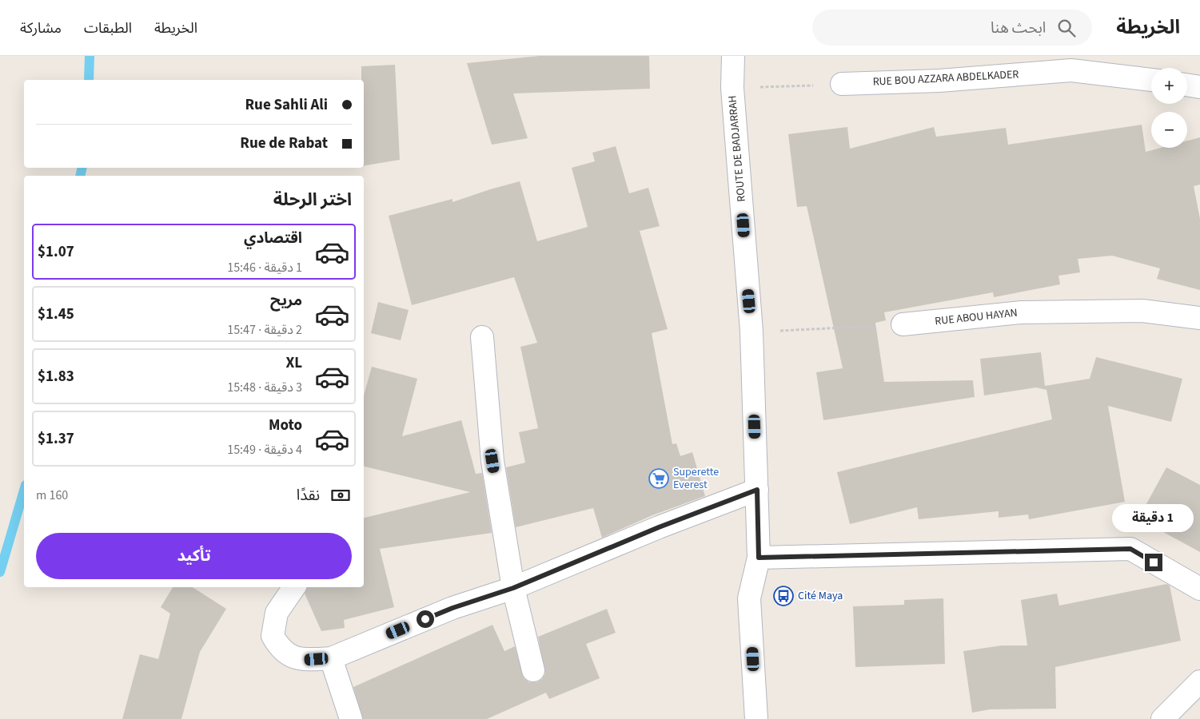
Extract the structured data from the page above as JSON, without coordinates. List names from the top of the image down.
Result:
{
  "streets": {
    "street": ["RUE BOU AZZARA ABDELKADER", "ROUTE DE BADJARRAH", "RUE ABOU HAYAN"]
  },
  "places": {
    "supermarket": ["Superette Everest"],
    "bus stop": ["Cité Maya"]
  },
  "page": {
    "header": "الخريطة",
    "search": "ابحث هنا",
    "nav": ["الخريطة", "الطبقات", "مشاركة"],
    "map_buttons": ["+", "−"],
    "banner": ["Rue Sahli Ali", "Rue de Rabat"],
    "heading": "اختر الرحلة",
    "list": [
      {
        "name": "اقتصادي",
        "note": "1 دقيقة · 15:46",
        "value": "$1.07"
      },
      {
        "name": "مريح",
        "note": "2 دقيقة · 15:47",
        "value": "$1.45"
      },
      {
        "name": "XL",
        "note": "3 دقيقة · 15:48",
        "value": "$1.83"
      },
      {
        "name": "Moto",
        "note": "4 دقيقة · 15:49",
        "value": "$1.37"
      }
    ],
    "pay": ["نقدًا", "160 m"],
    "bubble": "1 دقيقة",
    "buttons": "تأكيد"
  }
}
